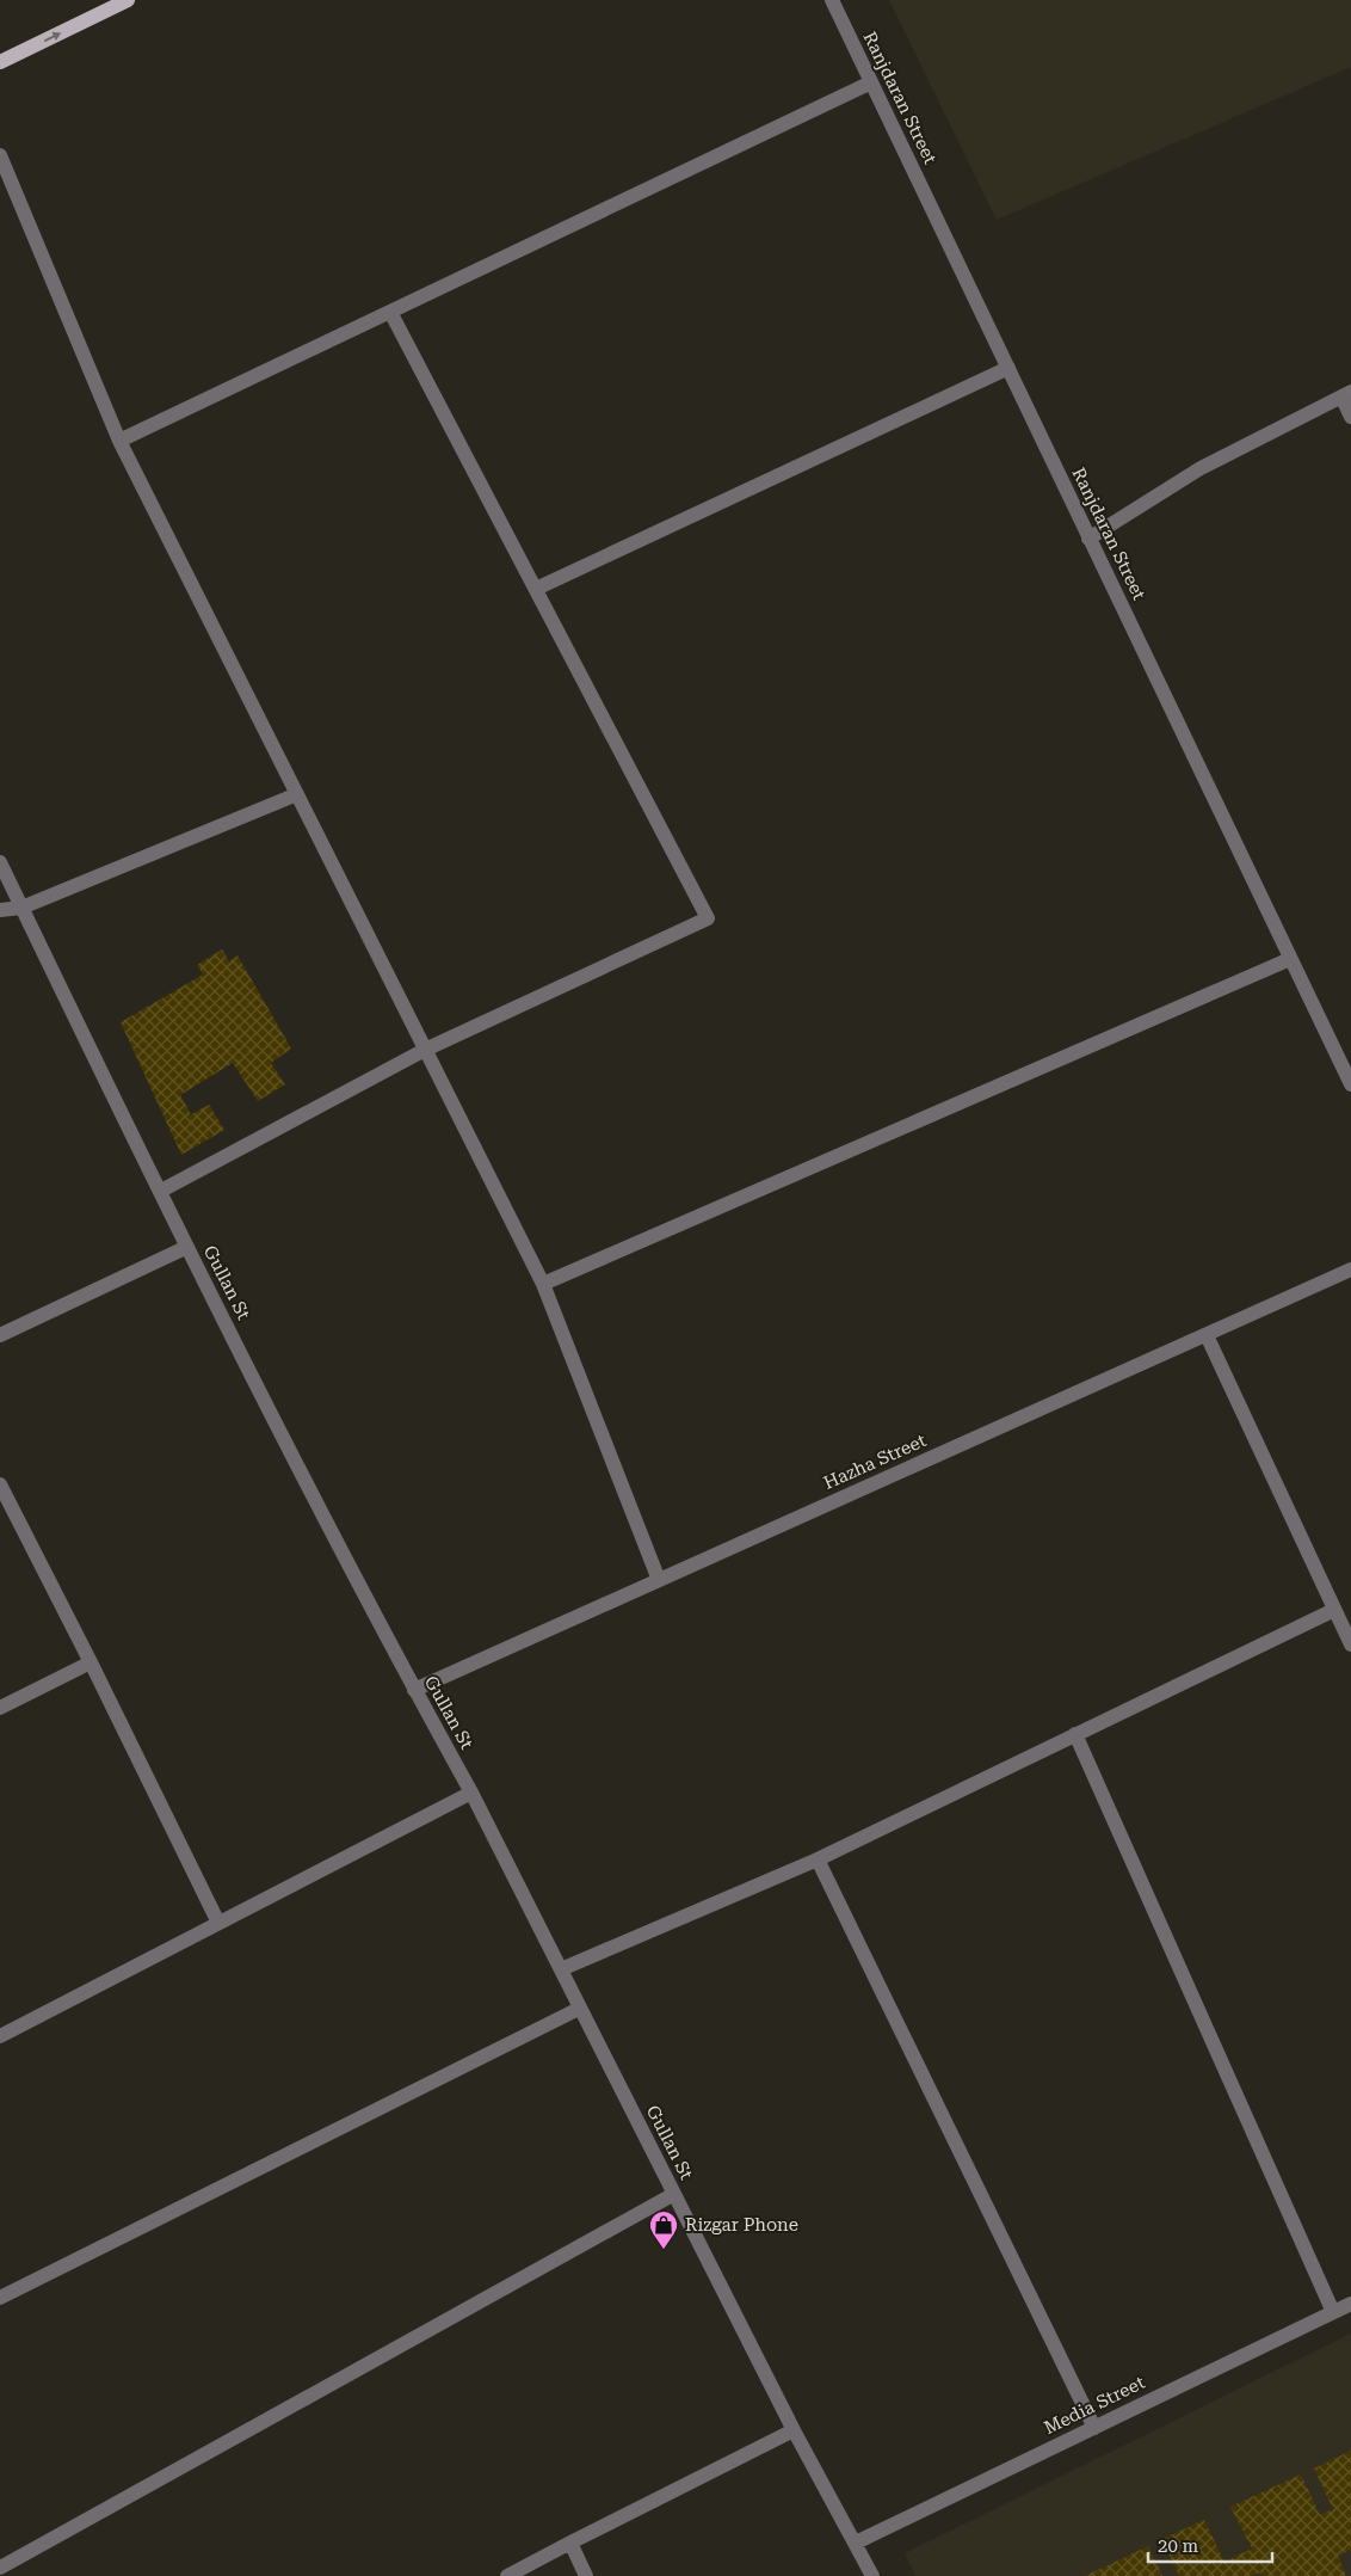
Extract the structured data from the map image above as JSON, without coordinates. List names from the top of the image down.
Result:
{
  "streets": {
    "street": [
      "Ranjdaran Street",
      "Gullan St",
      "Hazha Street",
      "Media Street"
    ]
  },
  "crossings": [
    ["Gullan St", "Hazha Street"],
    ["Gullan St", "Media Street"]
  ],
  "places": {
    "shop": ["Rizgar Phone"]
  },
  "scale_bar": "20 m"
}
